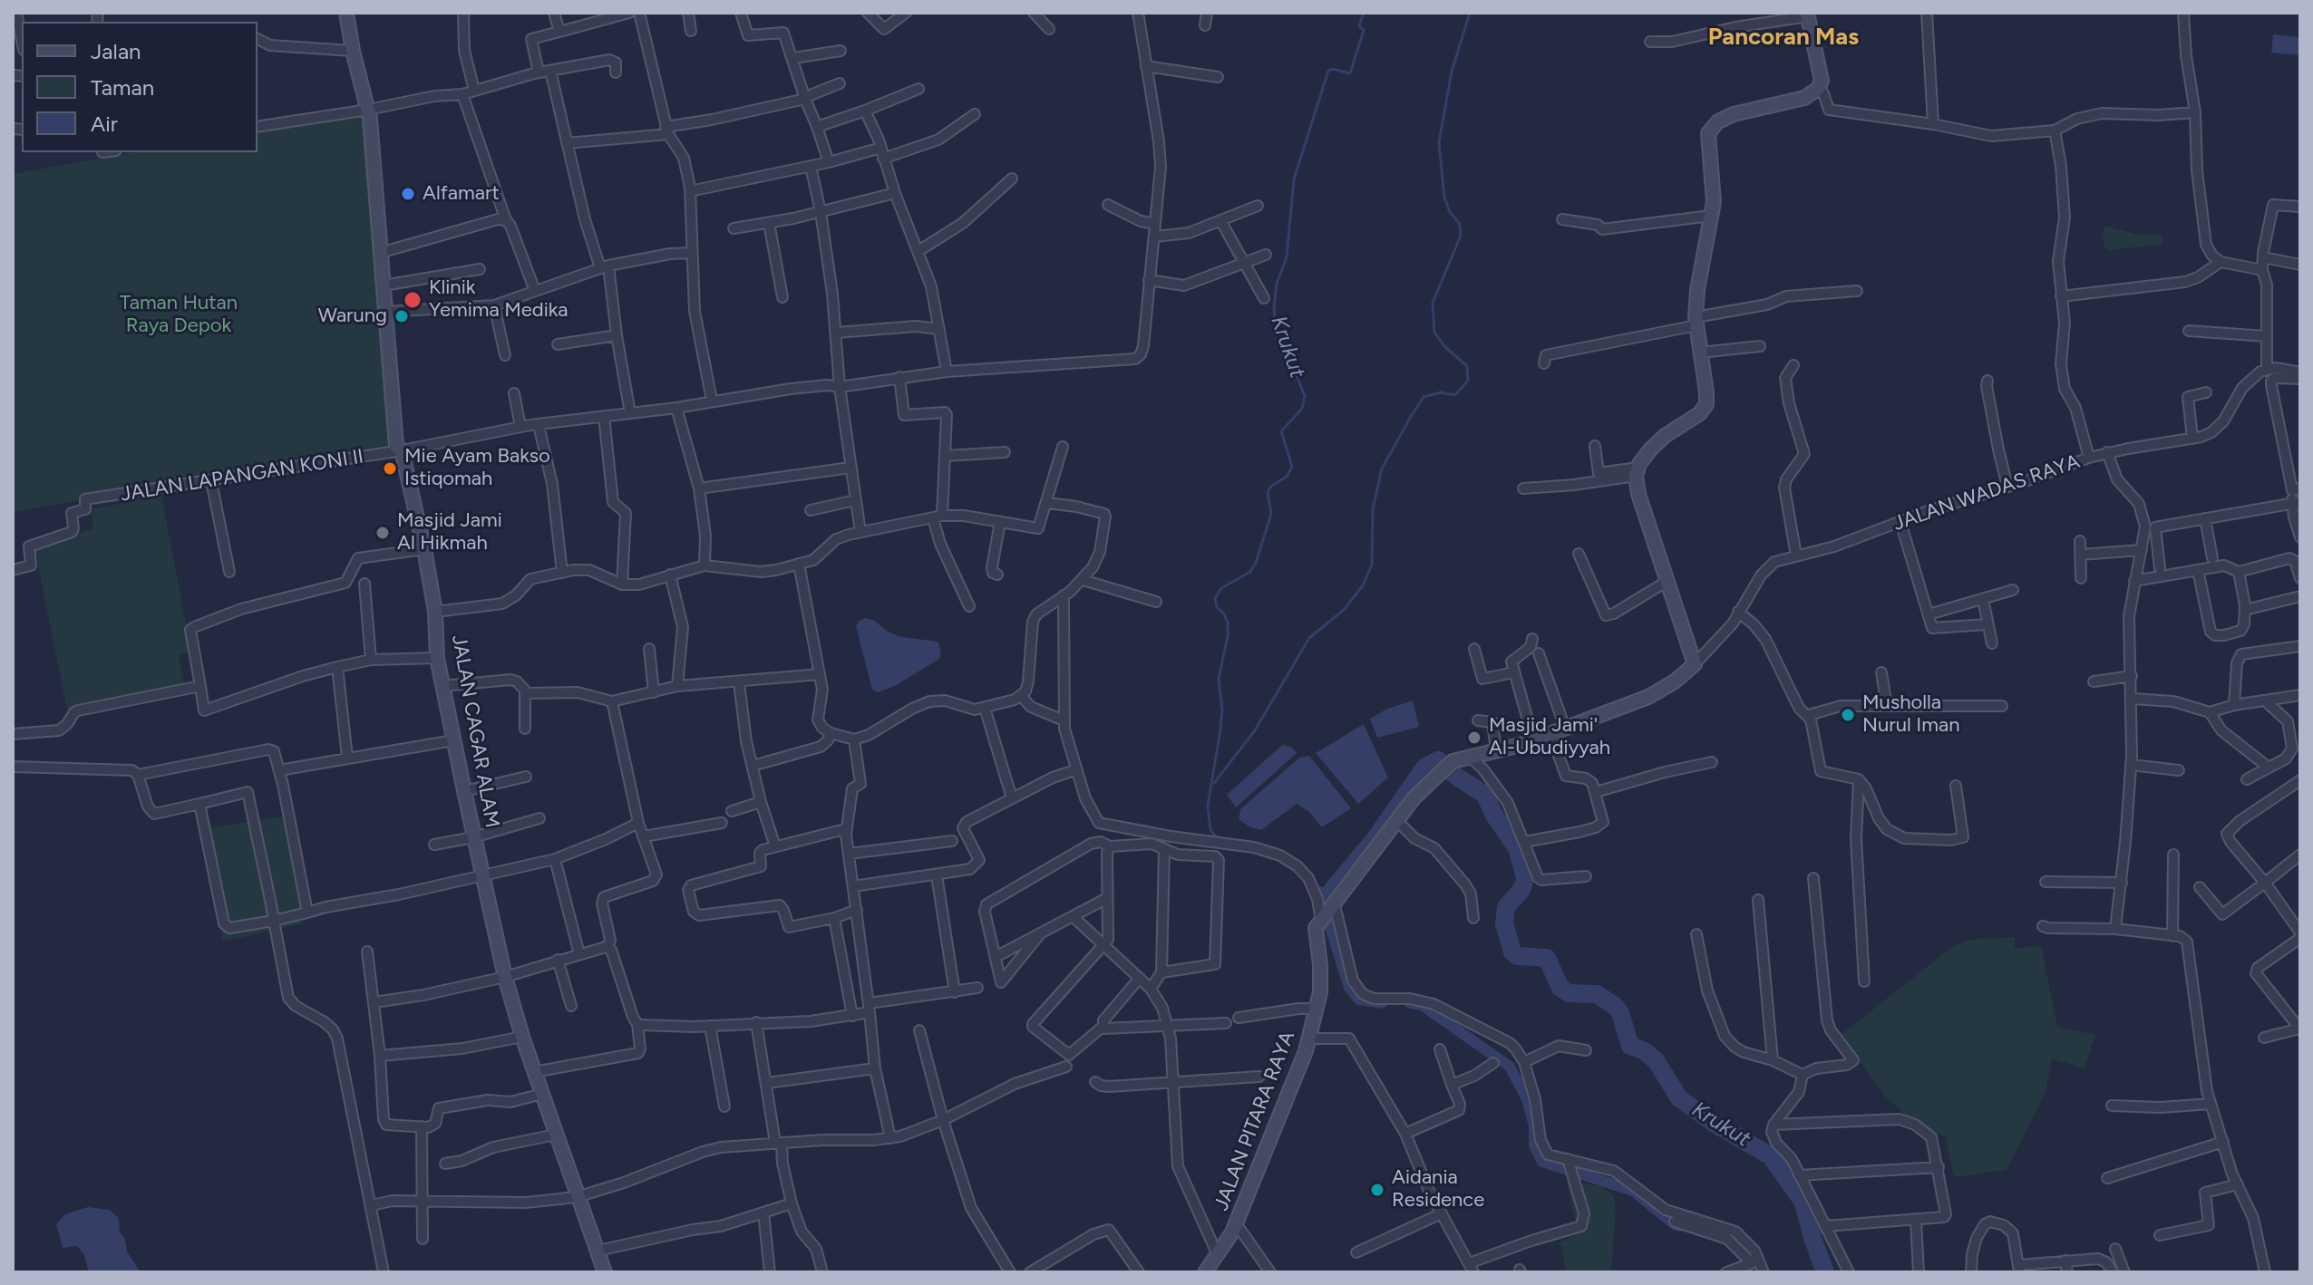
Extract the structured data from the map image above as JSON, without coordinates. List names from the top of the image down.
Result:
{
  "streets": {
    "main road": ["JALAN CAGAR ALAM", "JALAN PITARA RAYA"],
    "street": ["JALAN LAPANGAN KONI II", "JALAN WADAS RAYA"]
  },
  "crossings": [
    ["JALAN LAPANGAN KONI II", "JALAN CAGAR ALAM"]
  ],
  "districts": ["Pancoran Mas"],
  "water": ["Krukut"],
  "parks": ["Taman Hutan Raya Depok"],
  "places": [
    "Alfamart",
    "Klinik Yemima Medika",
    "Warung",
    "Mie Ayam Bakso Istiqomah",
    "Masjid Jami Al Hikmah",
    "Musholla Nurul Iman",
    "Masjid Jami' Al-Ubudiyyah",
    "Aidania Residence"
  ],
  "legend": ["Jalan", "Taman", "Air"]
}
